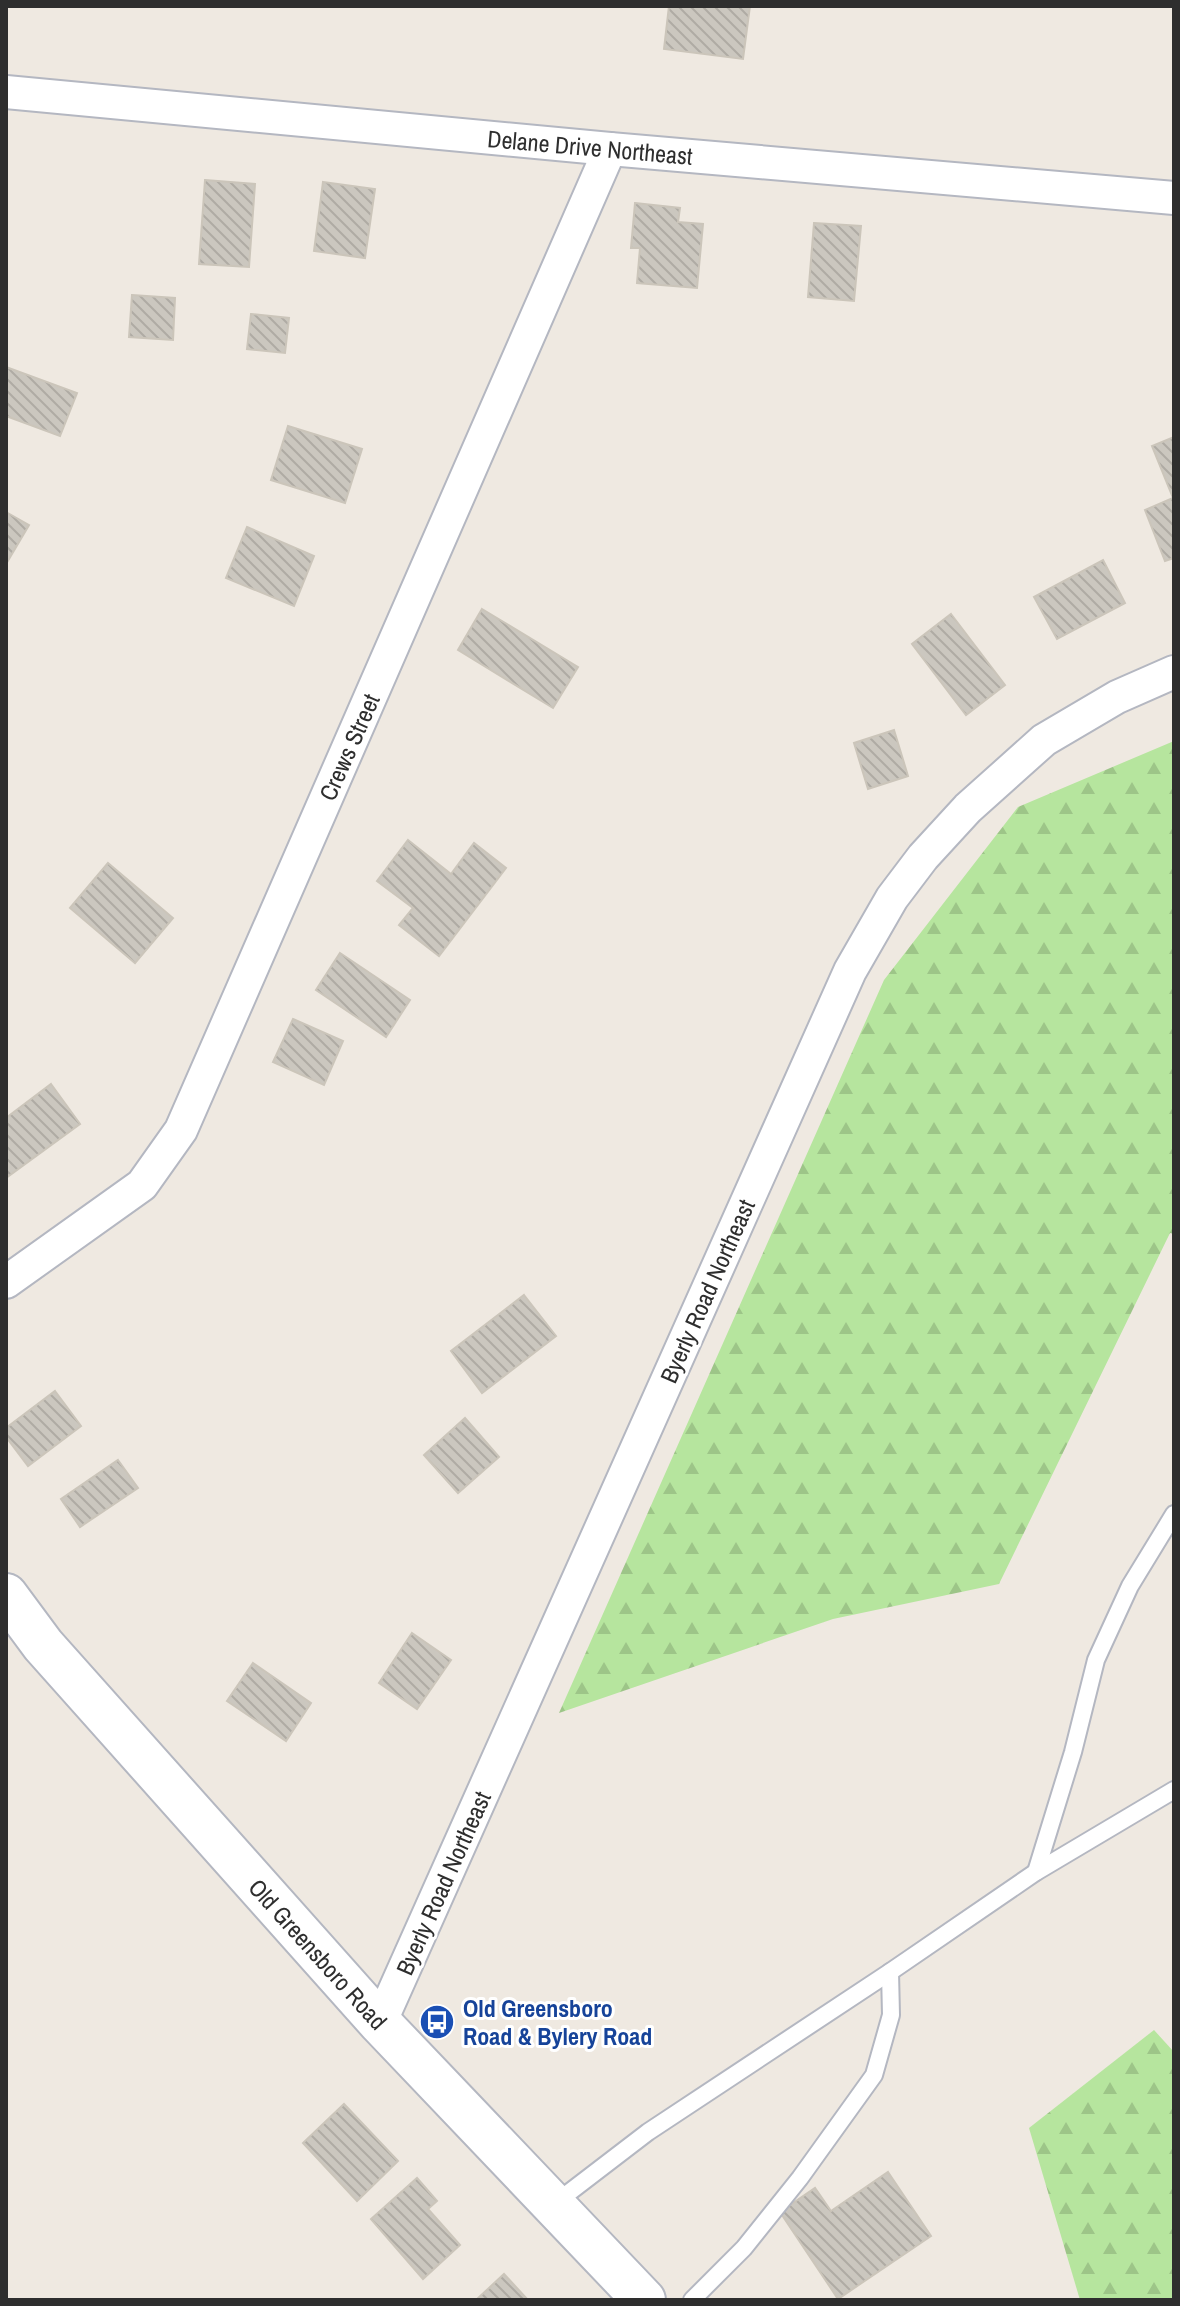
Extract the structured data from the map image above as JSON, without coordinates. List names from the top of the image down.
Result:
{
  "streets": {
    "street": [
      "Delane Drive Northeast",
      "Crews Street",
      "Byerly Road Northeast",
      "Old Greensboro Road"
    ]
  },
  "crossings": [
    ["Delane Drive Northeast", "Crews Street"],
    ["Byerly Road Northeast", "Old Greensboro Road"]
  ],
  "places": {
    "bus stop": ["Old Greensboro Road & Bylery Road"]
  }
}
